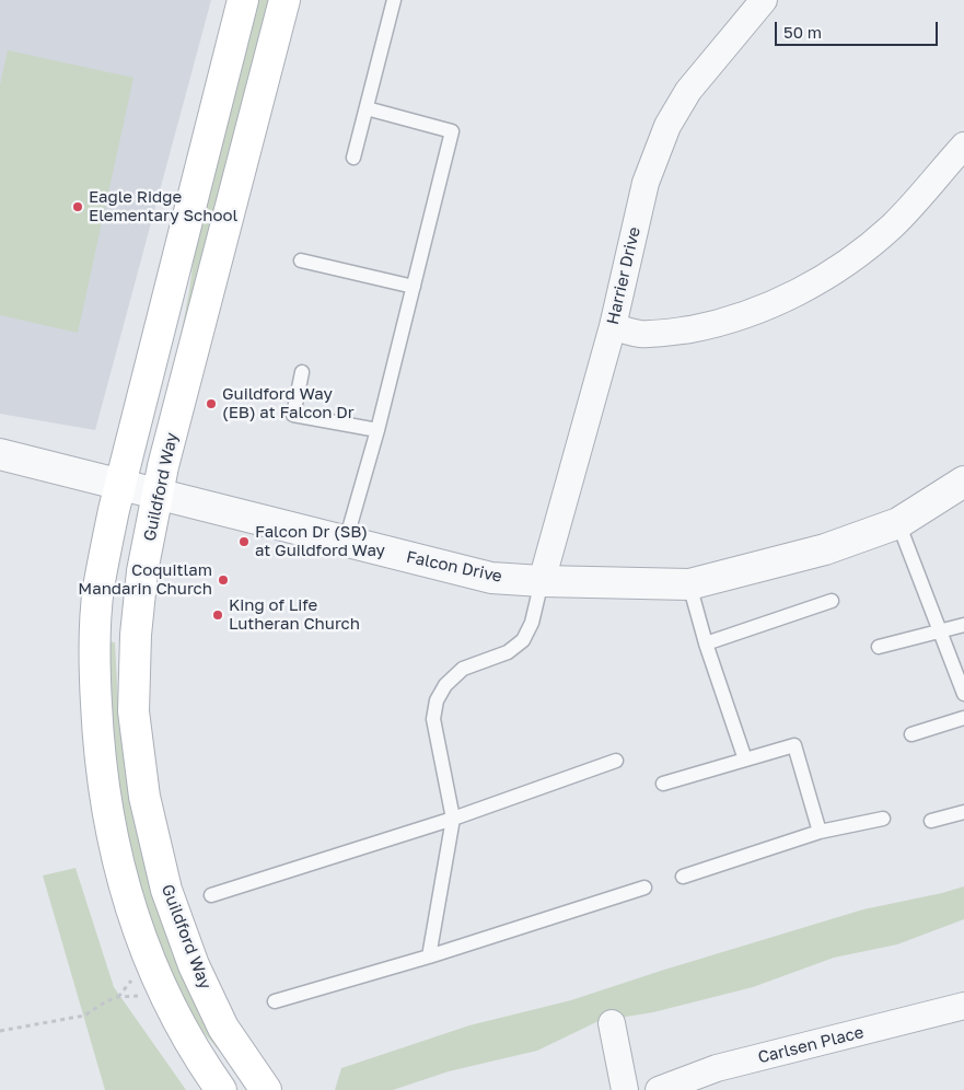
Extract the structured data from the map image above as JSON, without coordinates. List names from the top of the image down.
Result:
{
  "streets": {
    "main road": ["Guildford Way"],
    "street": ["Harrier Drive", "Falcon Drive", "Carlsen Place"]
  },
  "crossings": [
    ["Harrier Drive", "Falcon Drive"],
    ["Guildford Way", "Falcon Drive"]
  ],
  "places": [
    "Eagle Ridge Elementary School",
    "Guildford Way (EB) at Falcon Dr",
    "Falcon Dr (SB) at Guildford Way",
    "Coquitlam Mandarin Church",
    "King of Life Lutheran Church"
  ],
  "scale_bar": "50 m"
}
